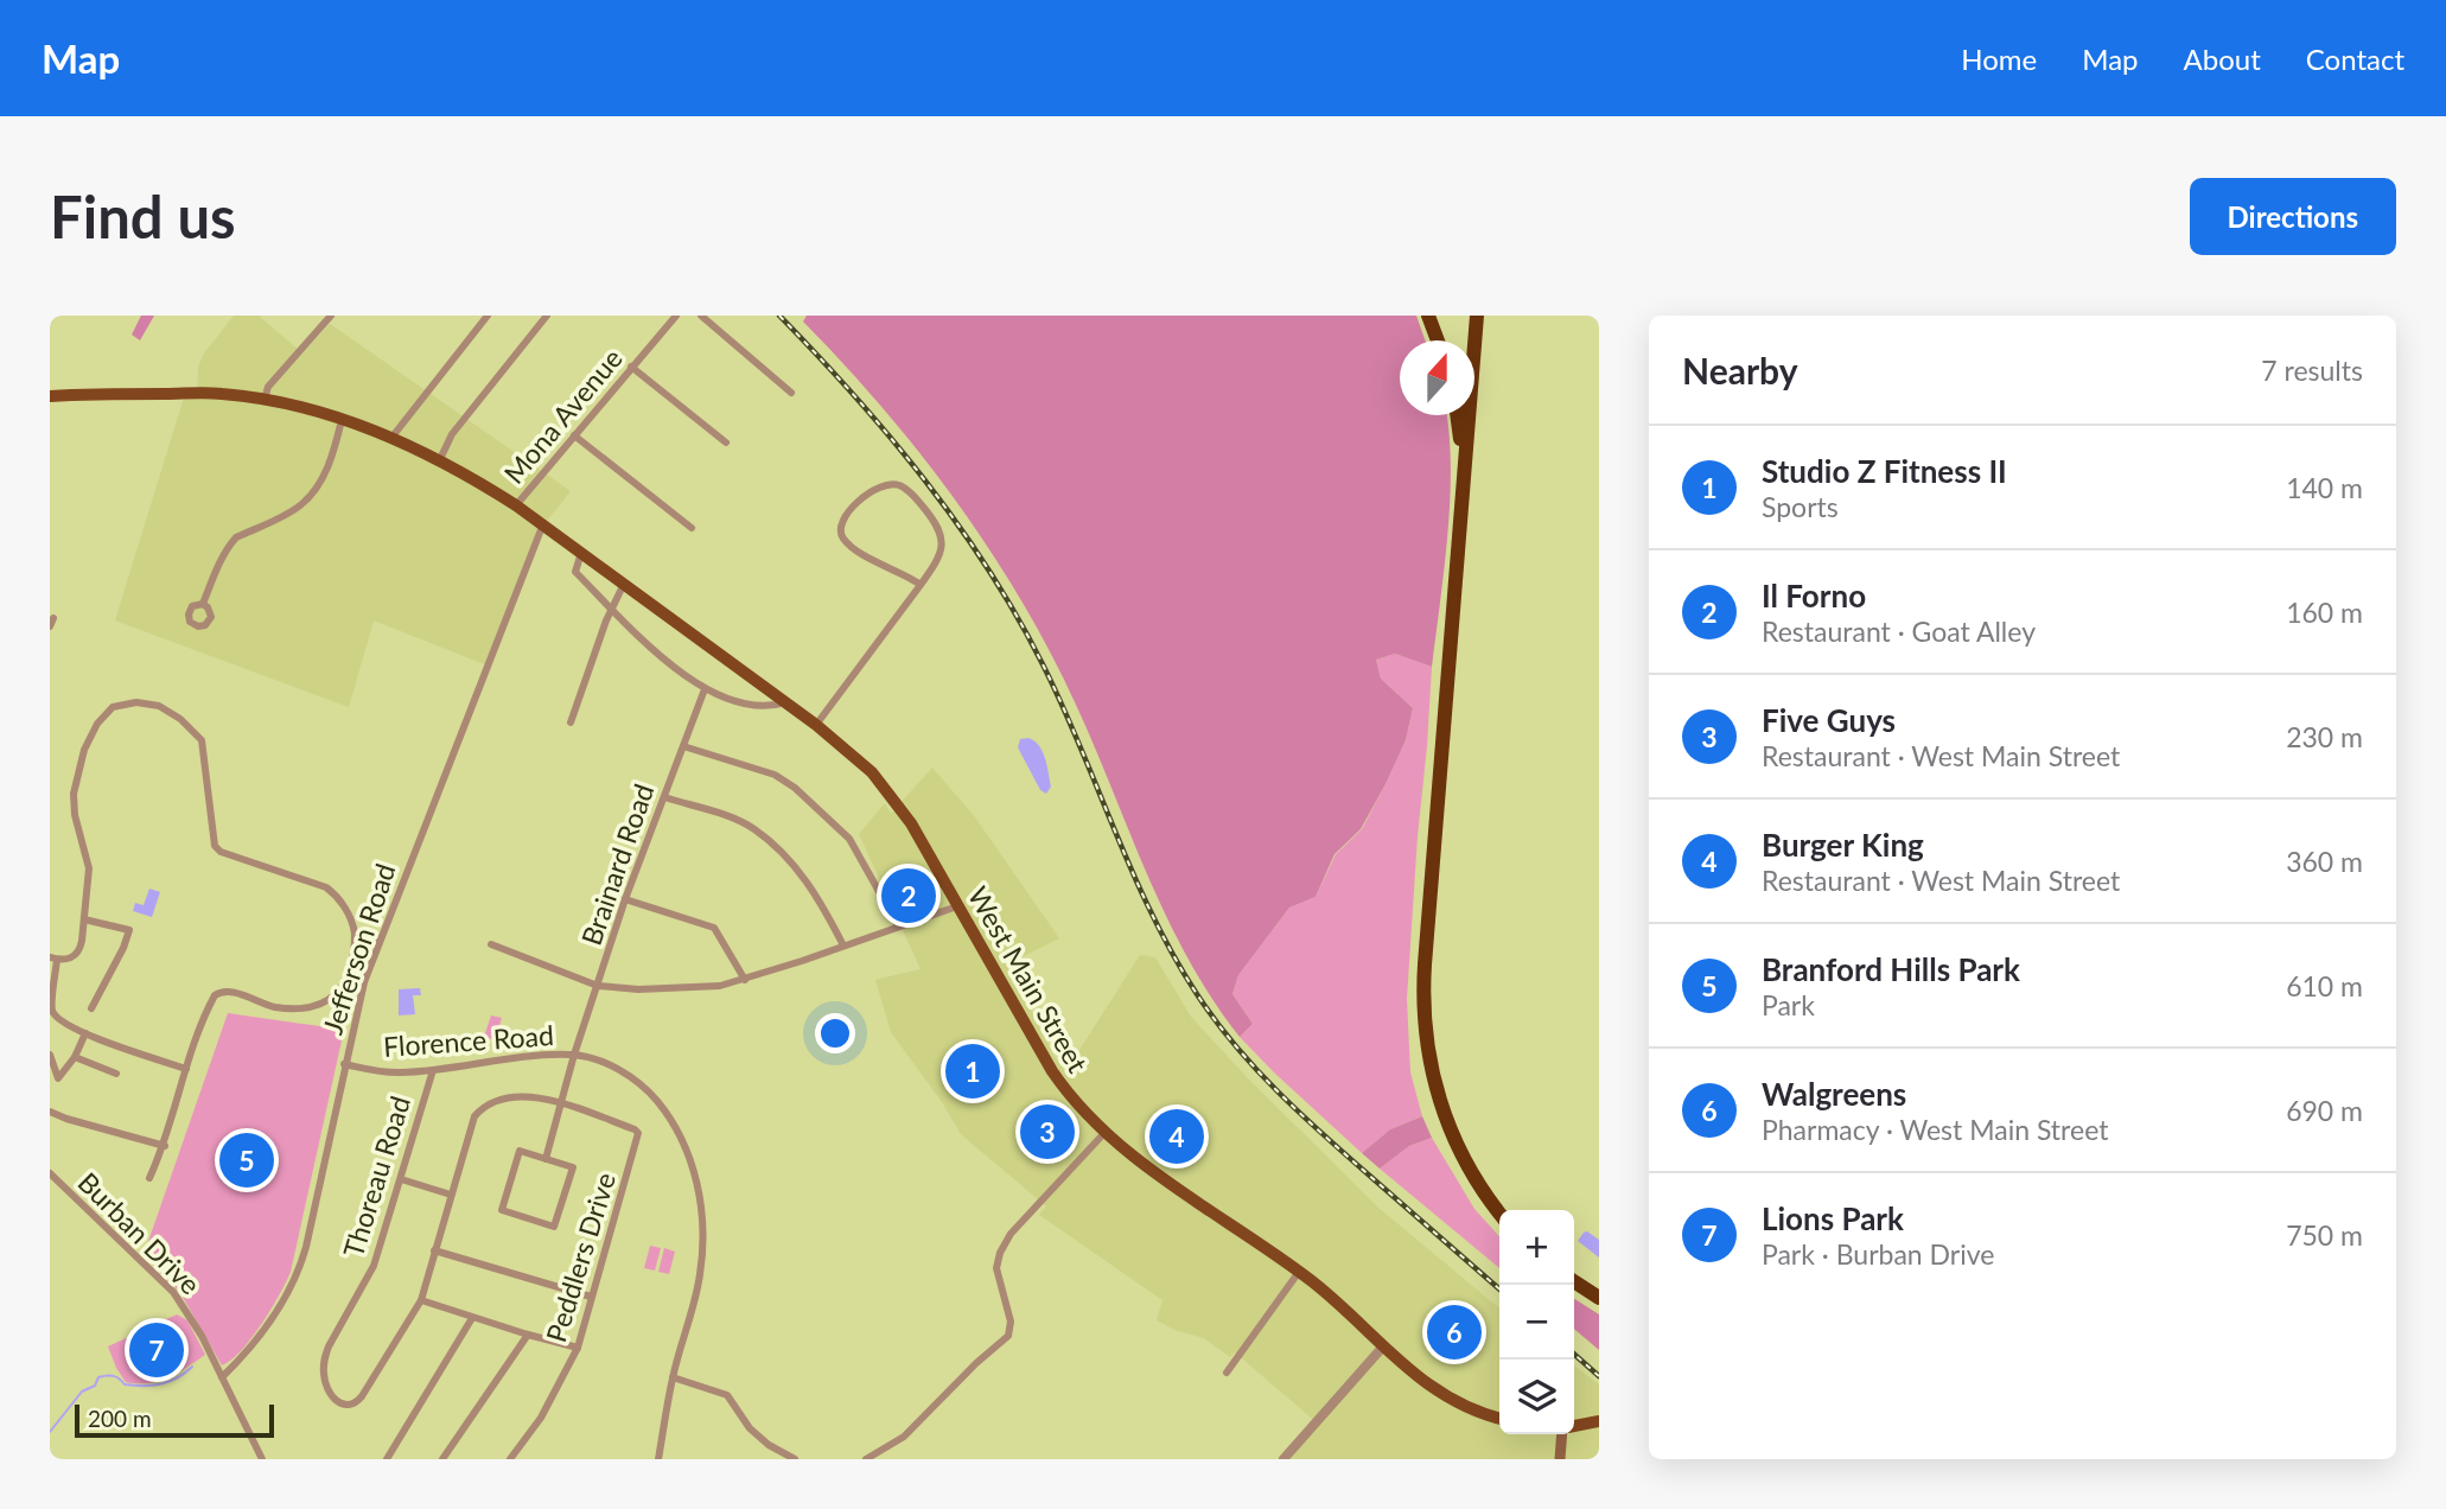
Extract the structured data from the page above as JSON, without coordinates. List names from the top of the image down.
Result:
{
  "streets": {
    "main road": ["West Main Street"],
    "street": [
      "Mona Avenue",
      "Brainard Road",
      "Jefferson Road",
      "Florence Road",
      "Thoreau Road",
      "Burban Drive",
      "Peddlers Drive"
    ]
  },
  "crossings": [
    ["Mona Avenue", "West Main Street"],
    ["Brainard Road", "Florence Road"],
    ["Jefferson Road", "West Main Street"],
    ["Jefferson Road", "Florence Road"],
    ["Jefferson Road", "Burban Drive"],
    ["Florence Road", "Thoreau Road"],
    ["Thoreau Road", "Peddlers Drive"]
  ],
  "scale_bar": "200 m",
  "north": "top",
  "page": {
    "header": "Map",
    "nav": [
      "Home",
      "Map",
      "About",
      "Contact"
    ],
    "buttons": "Directions",
    "title": "Find us",
    "heading": ["Nearby", "7 results"],
    "list": [
      {
        "mark": "1",
        "name": "Studio Z Fitness II",
        "note": "Sports",
        "value": "140 m"
      },
      {
        "mark": "2",
        "name": "Il Forno",
        "note": "Restaurant · Goat Alley",
        "value": "160 m"
      },
      {
        "mark": "3",
        "name": "Five Guys",
        "note": "Restaurant · West Main Street",
        "value": "230 m"
      },
      {
        "mark": "4",
        "name": "Burger King",
        "note": "Restaurant · West Main Street",
        "value": "360 m"
      },
      {
        "mark": "5",
        "name": "Branford Hills Park",
        "note": "Park",
        "value": "610 m"
      },
      {
        "mark": "6",
        "name": "Walgreens",
        "note": "Pharmacy · West Main Street",
        "value": "690 m"
      },
      {
        "mark": "7",
        "name": "Lions Park",
        "note": "Park · Burban Drive",
        "value": "750 m"
      }
    ],
    "pins": [
      "2",
      "1",
      "3",
      "4",
      "5",
      "6",
      "7"
    ],
    "map_buttons": ["+", "−"],
    "scale": "200 m"
  }
}
